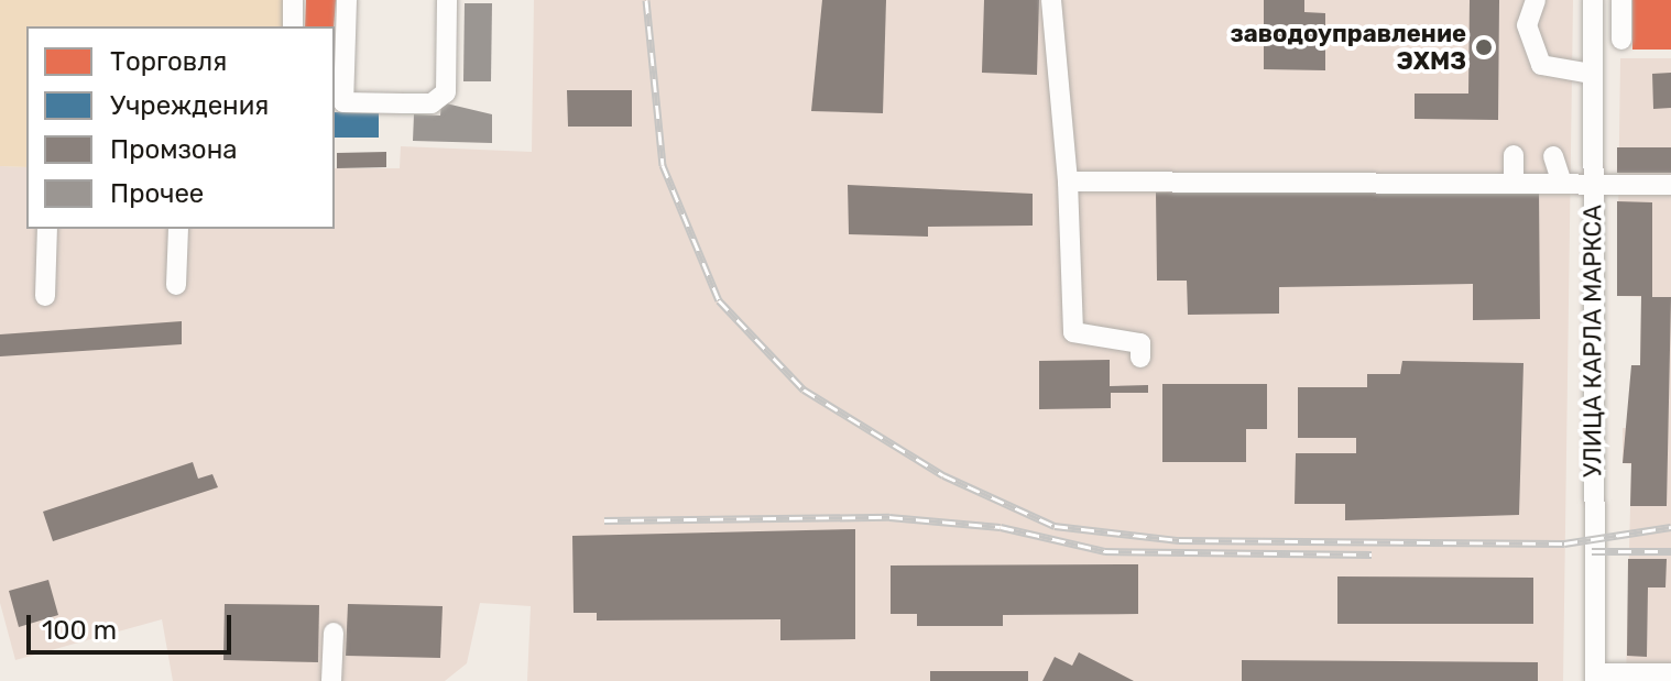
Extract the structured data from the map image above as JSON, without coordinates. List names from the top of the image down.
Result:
{
  "streets": {
    "street": ["УЛИЦА КАРЛА МАРКСА"]
  },
  "places": ["заводоуправление ЭХМЗ"],
  "legend": [
    "Торговля",
    "Учреждения",
    "Промзона",
    "Прочее"
  ],
  "scale_bar": "100 m"
}
